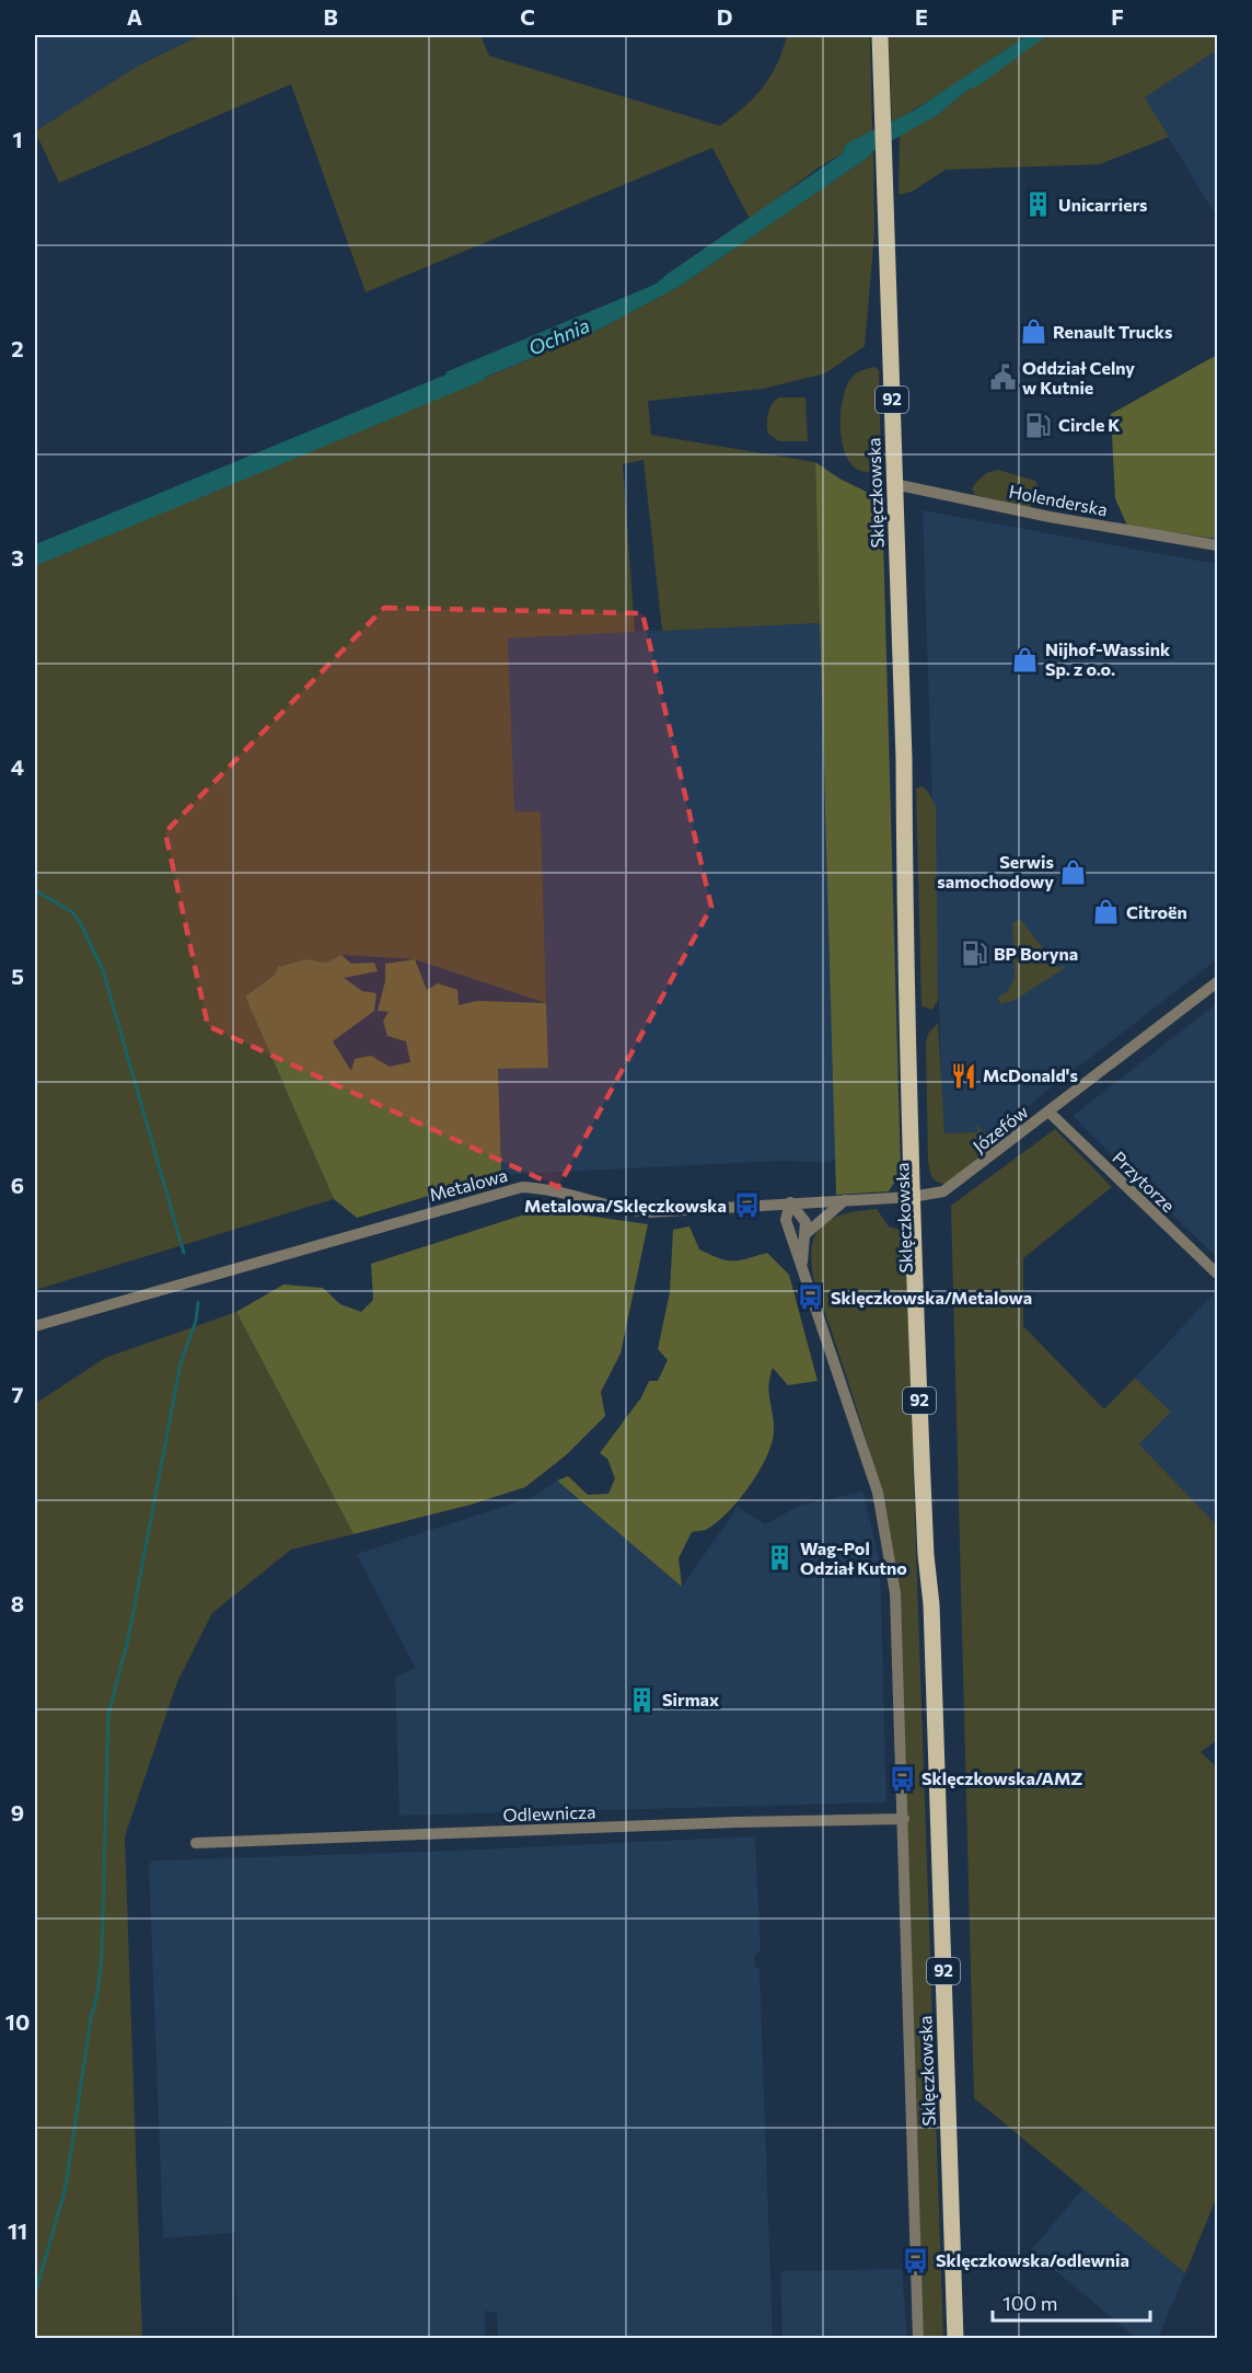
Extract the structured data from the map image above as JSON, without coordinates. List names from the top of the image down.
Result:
{
  "streets": {
    "main road": ["92", "Sklęczkowska"],
    "street": [
      "Holenderska",
      "Józefów",
      "Przytorze",
      "Metalowa",
      "Odlewnicza"
    ]
  },
  "crossings": [
    ["Sklęczkowska", "Holenderska"],
    ["Sklęczkowska", "Józefów"],
    ["Sklęczkowska", "Metalowa"],
    ["Józefów", "Przytorze"],
    ["Józefów", "Metalowa"]
  ],
  "water": ["Ochnia"],
  "places": {
    "building": ["Unicarriers", "Wag-Pol Odział Kutno", "Sirmax"],
    "shop": [
      "Renault Trucks",
      "Nijhof-Wassink Sp. z o.o.",
      "Serwis samochodowy",
      "Citroën"
    ],
    "public building": ["Oddział Celny w Kutnie"],
    "fuel station": ["Circle K", "BP Boryna"],
    "restaurant": ["McDonald's"],
    "bus stop": [
      "Metalowa/Sklęczkowska",
      "Sklęczkowska/Metalowa",
      "Sklęczkowska/AMZ",
      "Sklęczkowska/odlewnia"
    ]
  },
  "scale_bar": "100 m",
  "grid": {
    "columns": [
      "A",
      "B",
      "C",
      "D",
      "E",
      "F"
    ],
    "rows": [
      "1",
      "2",
      "3",
      "4",
      "5",
      "6",
      "7",
      "8",
      "9",
      "10",
      "11"
    ]
  }
}
